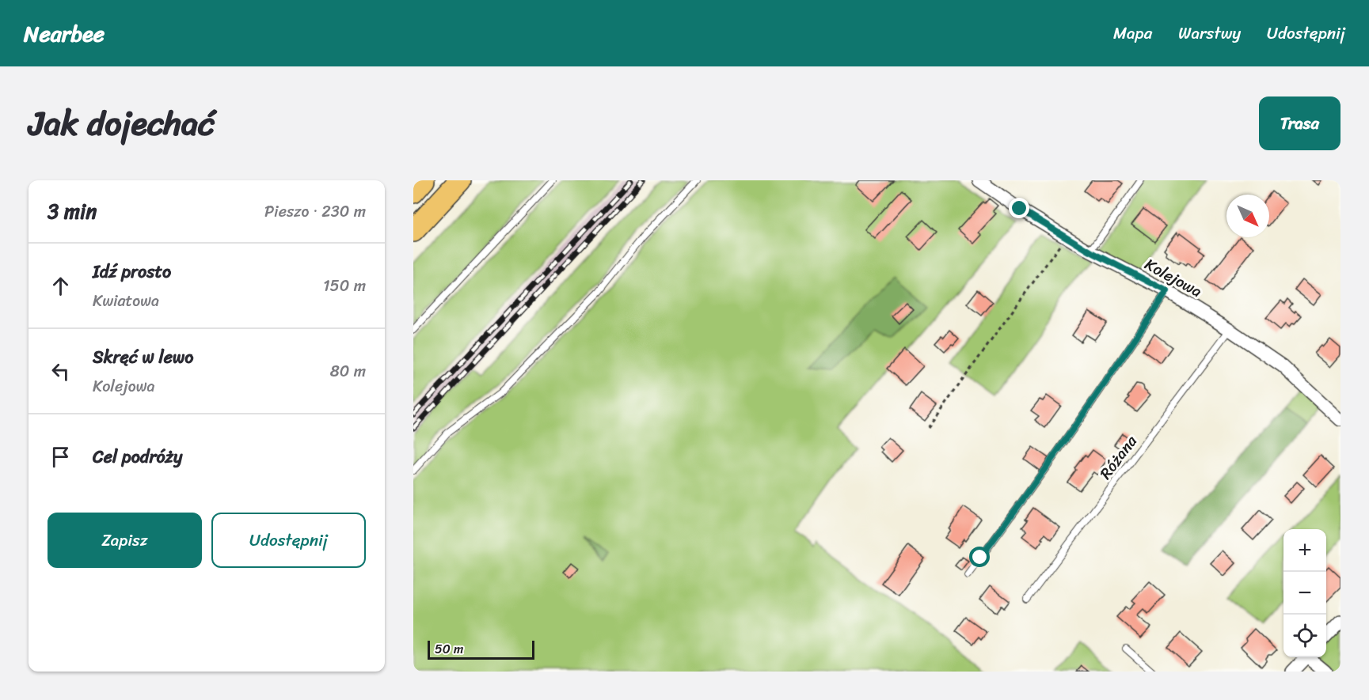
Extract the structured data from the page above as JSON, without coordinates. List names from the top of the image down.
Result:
{
  "streets": {
    "street": ["Kolejowa"],
    "lane": ["Różana"]
  },
  "crossings": [
    ["Kolejowa", "Różana"]
  ],
  "scale_bar": "50 m",
  "north": "bottom right",
  "page": {
    "header": "Nearbee",
    "nav": ["Mapa", "Warstwy", "Udostępnij"],
    "title": "Jak dojechać",
    "buttons": [
      "Trasa",
      ["Zapisz", "Udostępnij"]
    ],
    "heading": ["3 min", "Pieszo · 230 m"],
    "list": [
      ["Idź prosto", "Kwiatowa", "150 m"],
      ["Skręć w lewo", "Kolejowa", "80 m"],
      "Cel podróży"
    ],
    "map_buttons": ["+", "−"],
    "scale": "50 m"
  }
}
